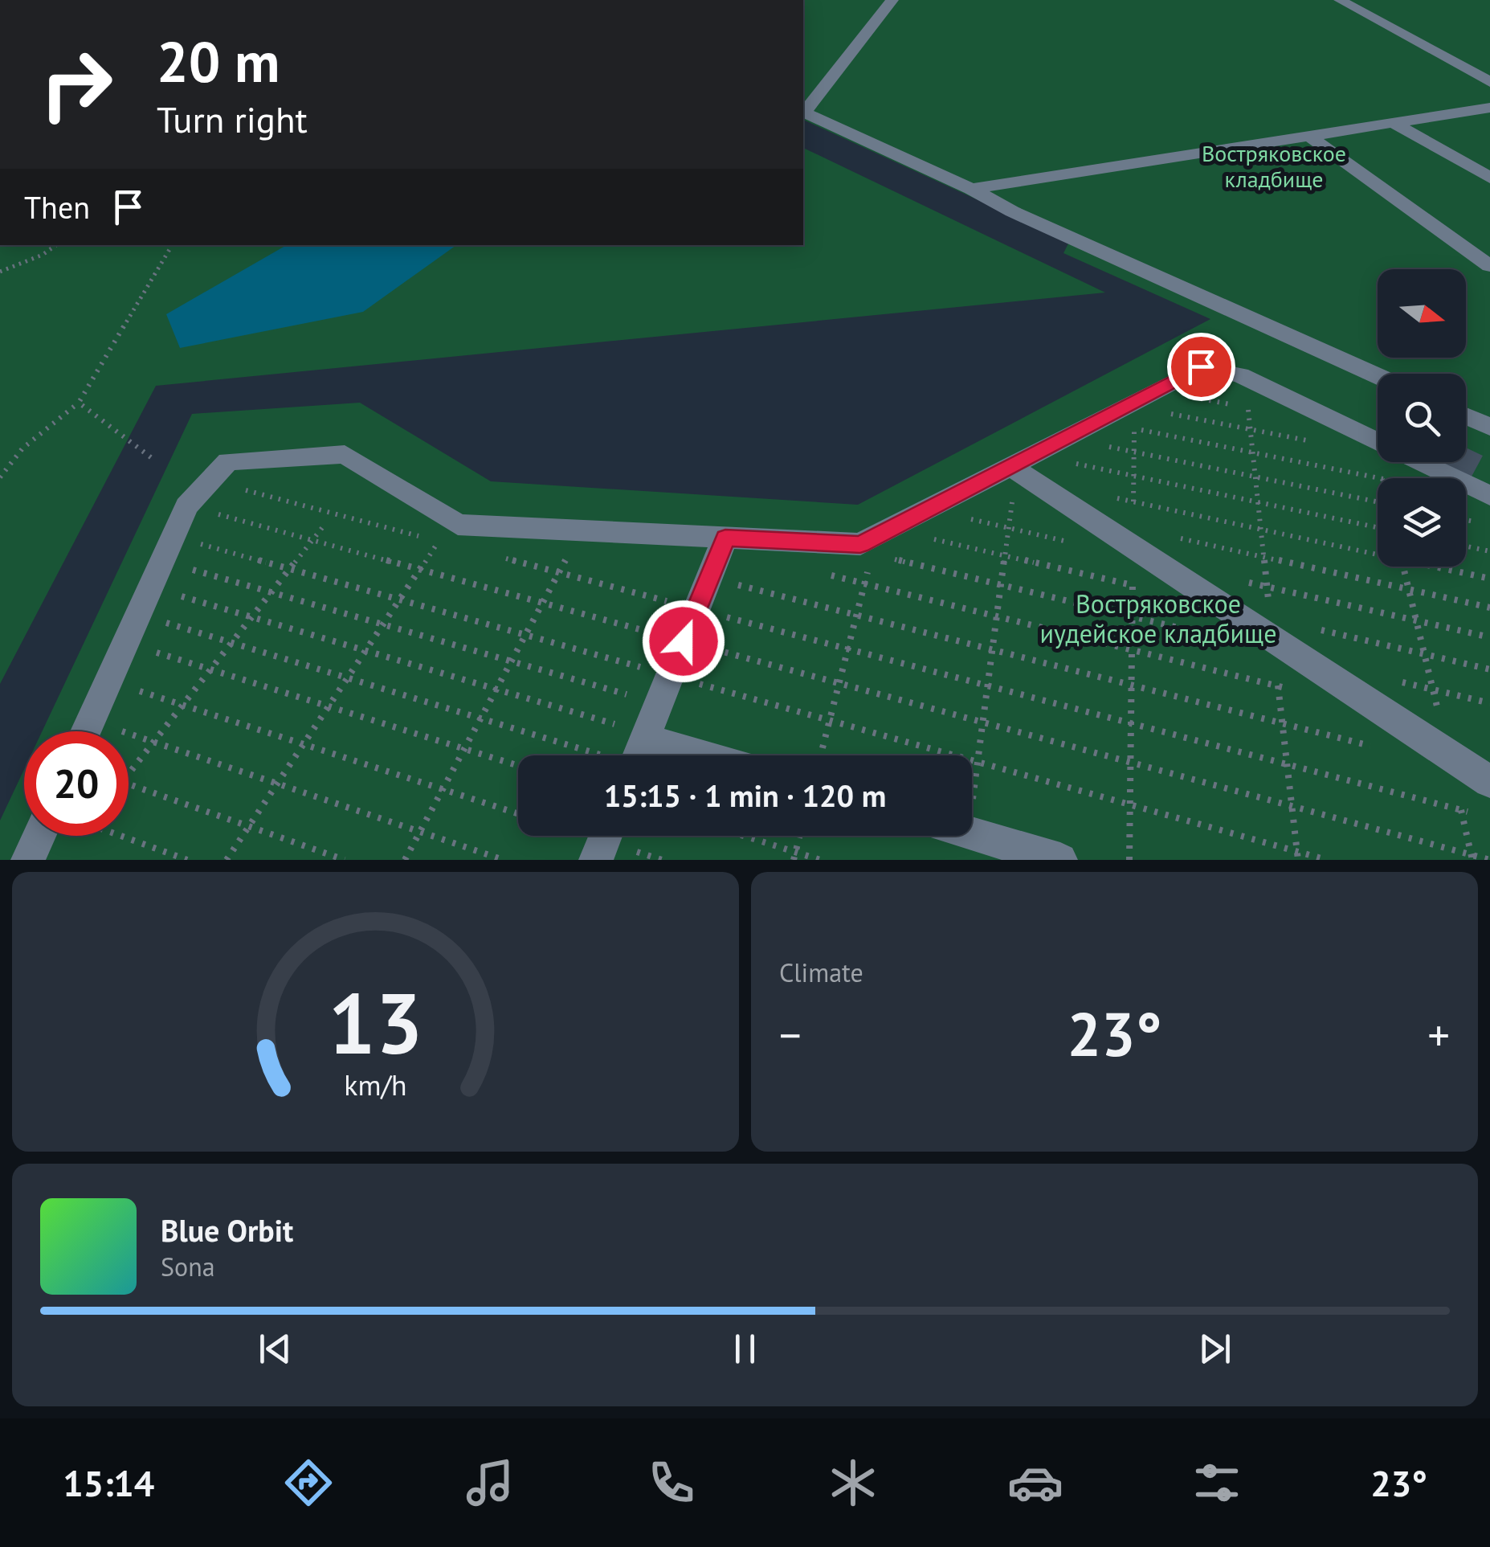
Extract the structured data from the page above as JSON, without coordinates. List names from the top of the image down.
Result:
{
  "parks": ["Востряковское кладбище", "Востряковское иудейское кладбище"],
  "north": "right",
  "page": {
    "turn": ["20 m", "Turn right"],
    "then": "Then",
    "limit": "20",
    "trip": "15:15 · 1 min · 120 m",
    "tile": "Climate",
    "heat": ["−", "23°", "+"],
    "song": ["Blue Orbit", "Sona"],
    "tabs": ["15:14", "23°"],
    "gauge": ["13", "km/h"]
  }
}
